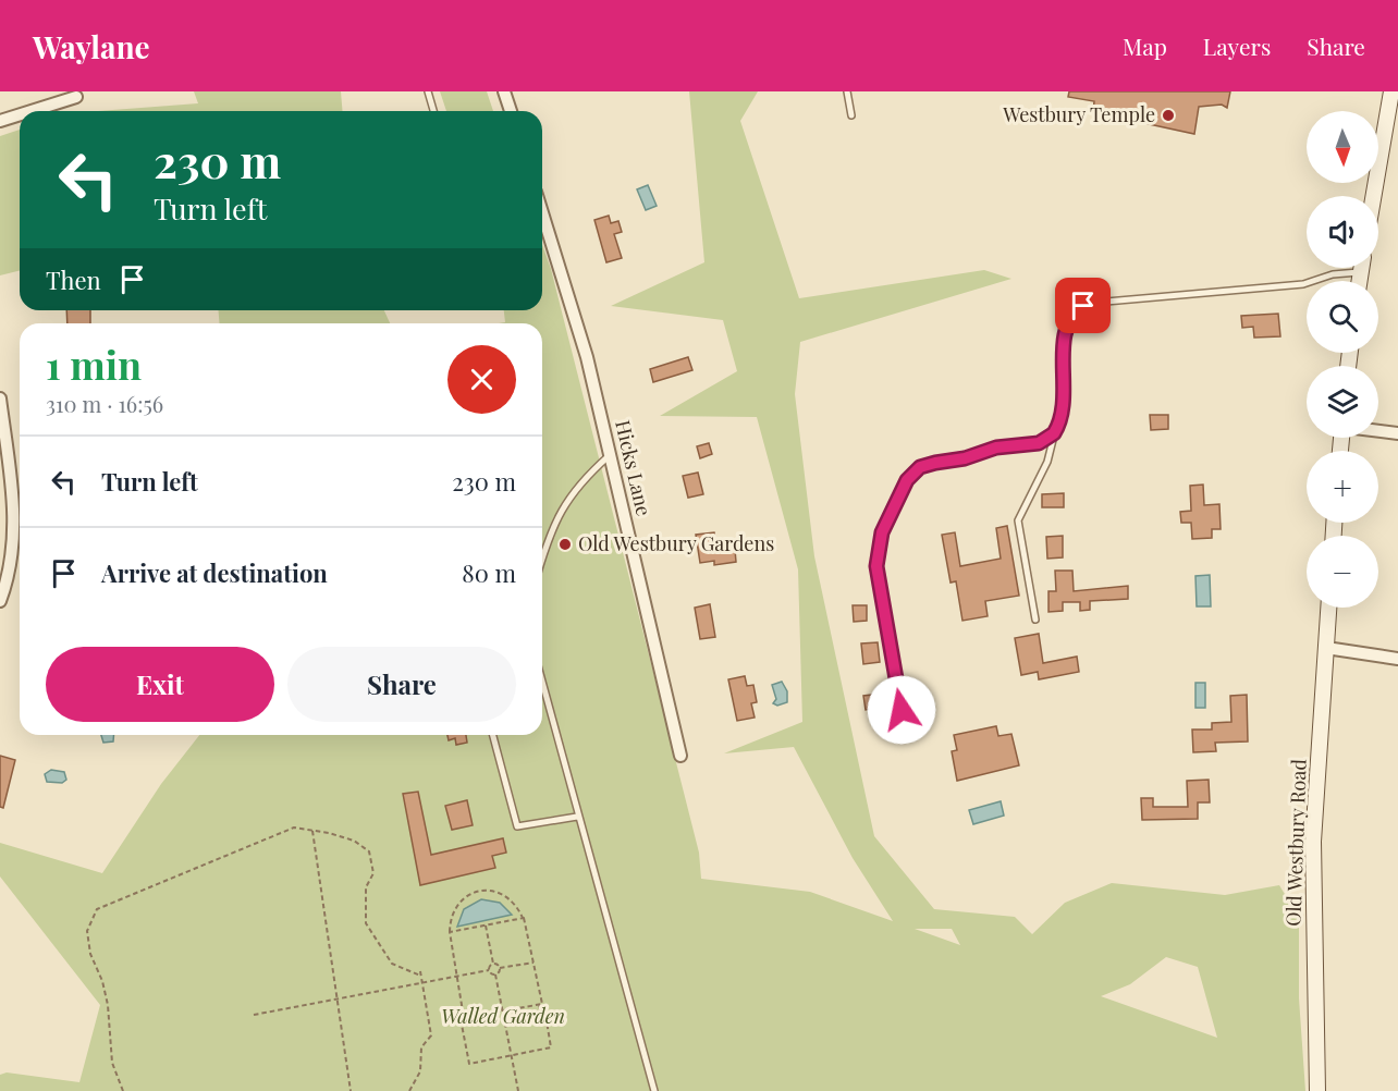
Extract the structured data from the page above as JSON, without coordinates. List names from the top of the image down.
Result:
{
  "streets": {
    "street": ["Hicks Lane", "Old Westbury Road"]
  },
  "parks": ["Walled Garden"],
  "places": ["Westbury Temple", "Old Westbury Gardens"],
  "north": "bottom",
  "page": {
    "header": "Waylane",
    "nav": ["Map", "Layers", "Share"],
    "map_buttons": ["+", "−"],
    "turn": ["230 m", "Turn left"],
    "then": "Then",
    "heading": ["1 min", "310 m · 16:56"],
    "list": [
      {
        "name": "Turn left",
        "value": "230 m"
      },
      {
        "name": "Arrive at destination",
        "value": "80 m"
      }
    ],
    "buttons": ["Exit", "Share"]
  }
}
